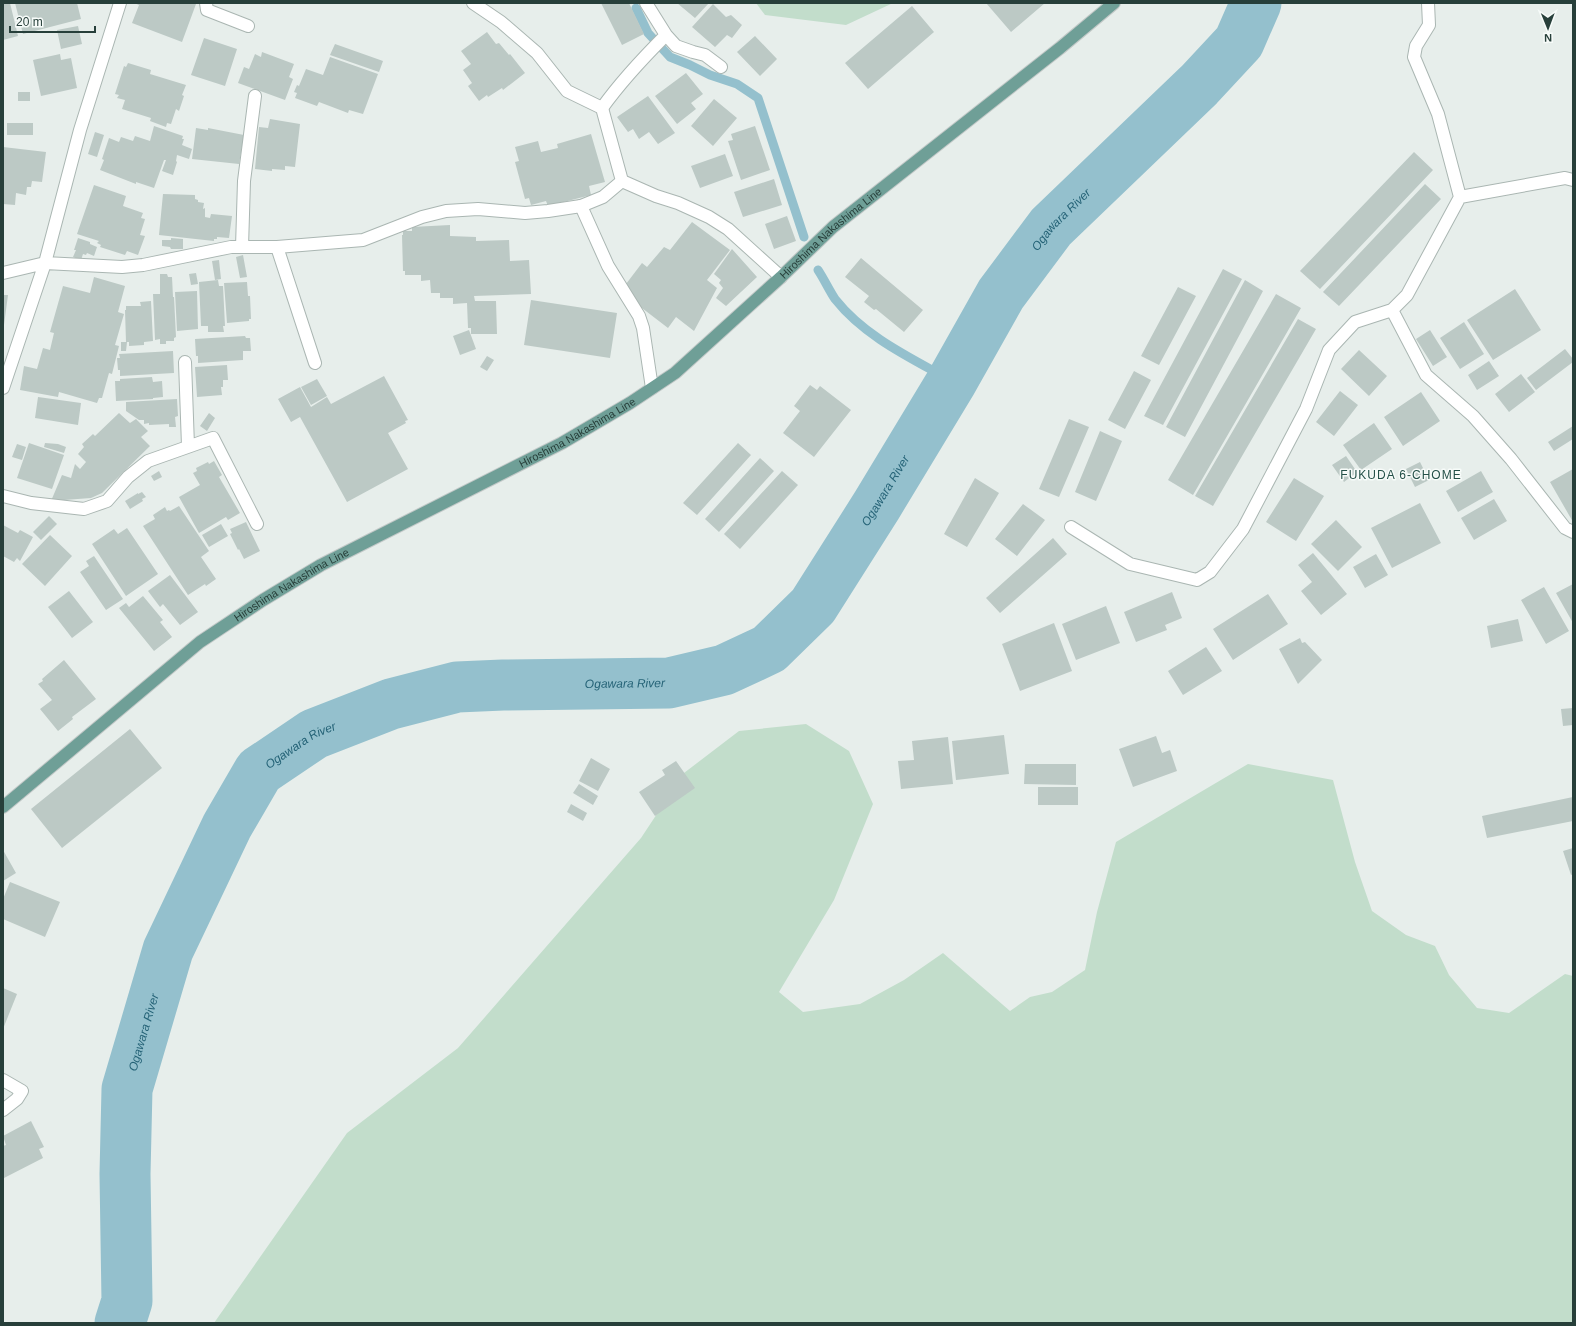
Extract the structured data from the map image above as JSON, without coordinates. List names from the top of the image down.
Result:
{
  "streets": {
    "main road": ["Hiroshima Nakashima Line"]
  },
  "districts": ["FUKUDA 6-CHOME"],
  "water": ["Ogawara River"],
  "scale_bar": "20 m",
  "north": "bottom"
}
